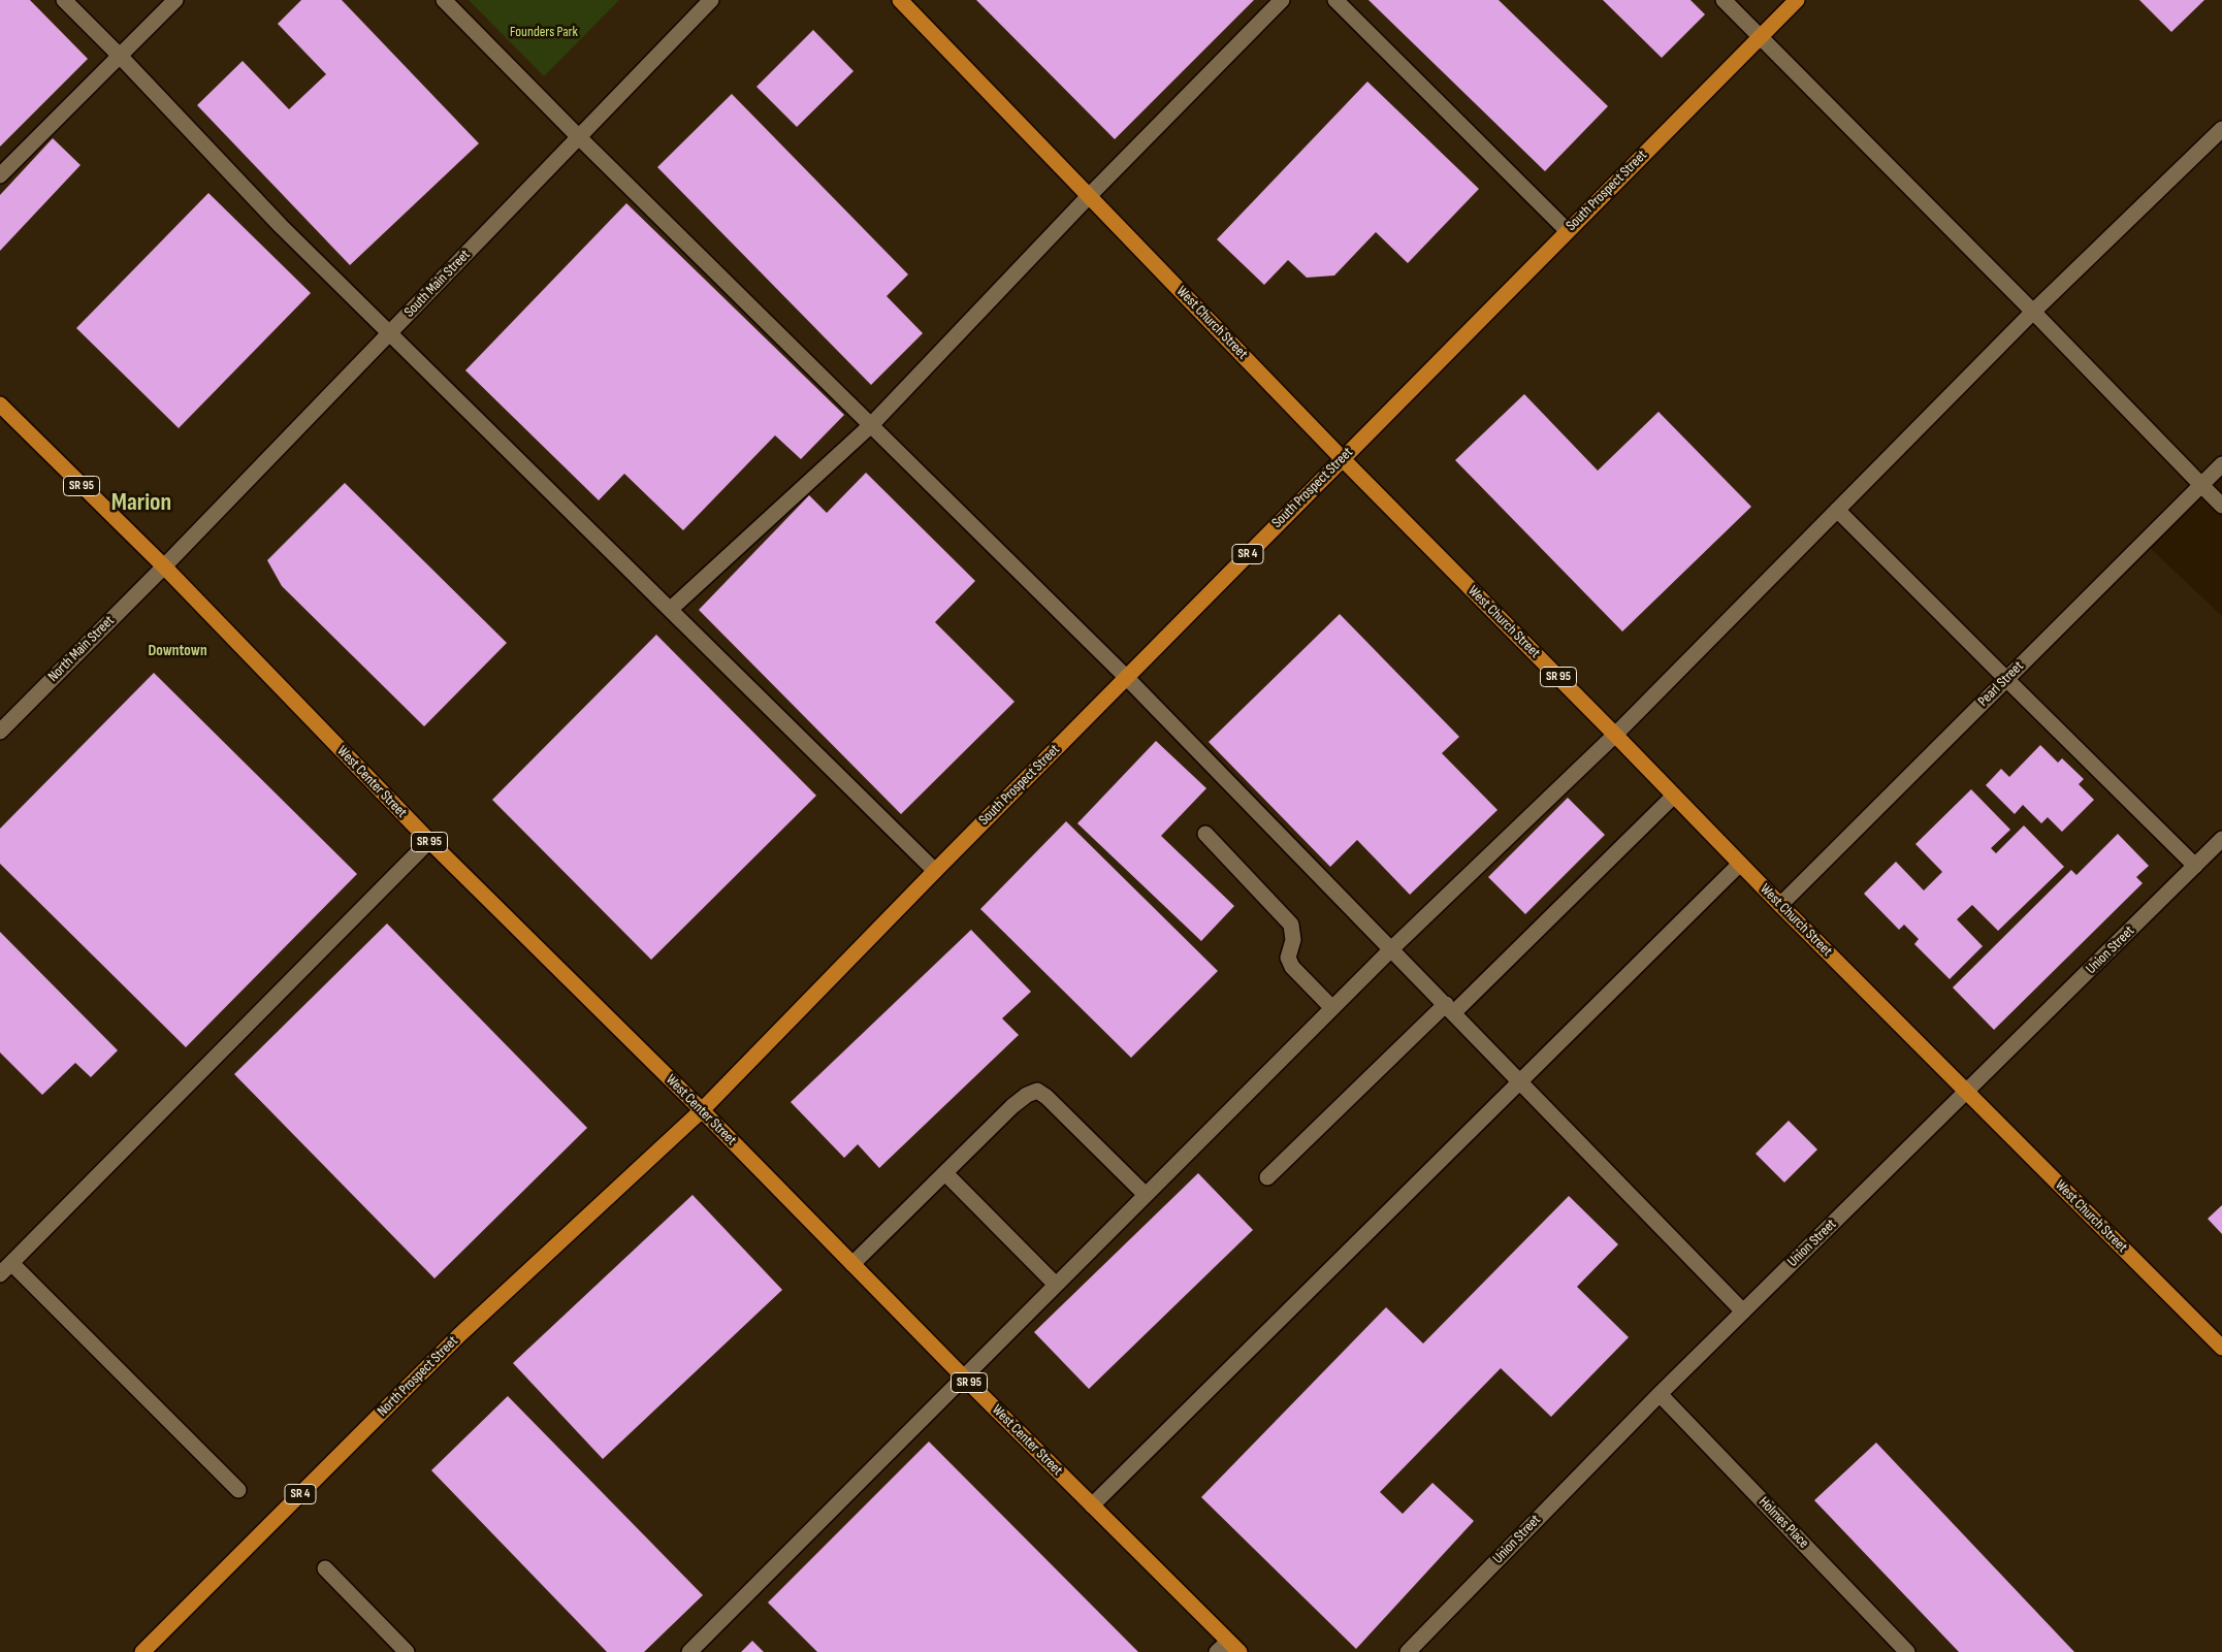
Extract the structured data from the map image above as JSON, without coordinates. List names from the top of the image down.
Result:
{
  "streets": {
    "main road": [
      "South Prospect Street",
      "West Church Street",
      "SR 95",
      "SR 4",
      "West Center Street",
      "North Prospect Street"
    ],
    "street": [
      "South Main Street",
      "North Main Street",
      "Pearl Street",
      "Union Street",
      "Holmes Place"
    ]
  },
  "crossings": [
    ["South Prospect Street", "West Church Street"],
    ["South Prospect Street", "West Center Street"],
    ["South Prospect Street", "North Prospect Street"],
    ["South Main Street", "SR 95"],
    ["South Main Street", "North Main Street"],
    ["South Main Street", "West Center Street"],
    ["West Church Street", "Pearl Street"],
    ["West Church Street", "Union Street"],
    ["SR 95", "North Main Street"],
    ["SR 95", "West Center Street"],
    ["North Main Street", "West Center Street"],
    ["West Center Street", "North Prospect Street"],
    ["Union Street", "Holmes Place"]
  ],
  "districts": ["Marion", "Downtown"],
  "parks": ["Founders Park"]
}
